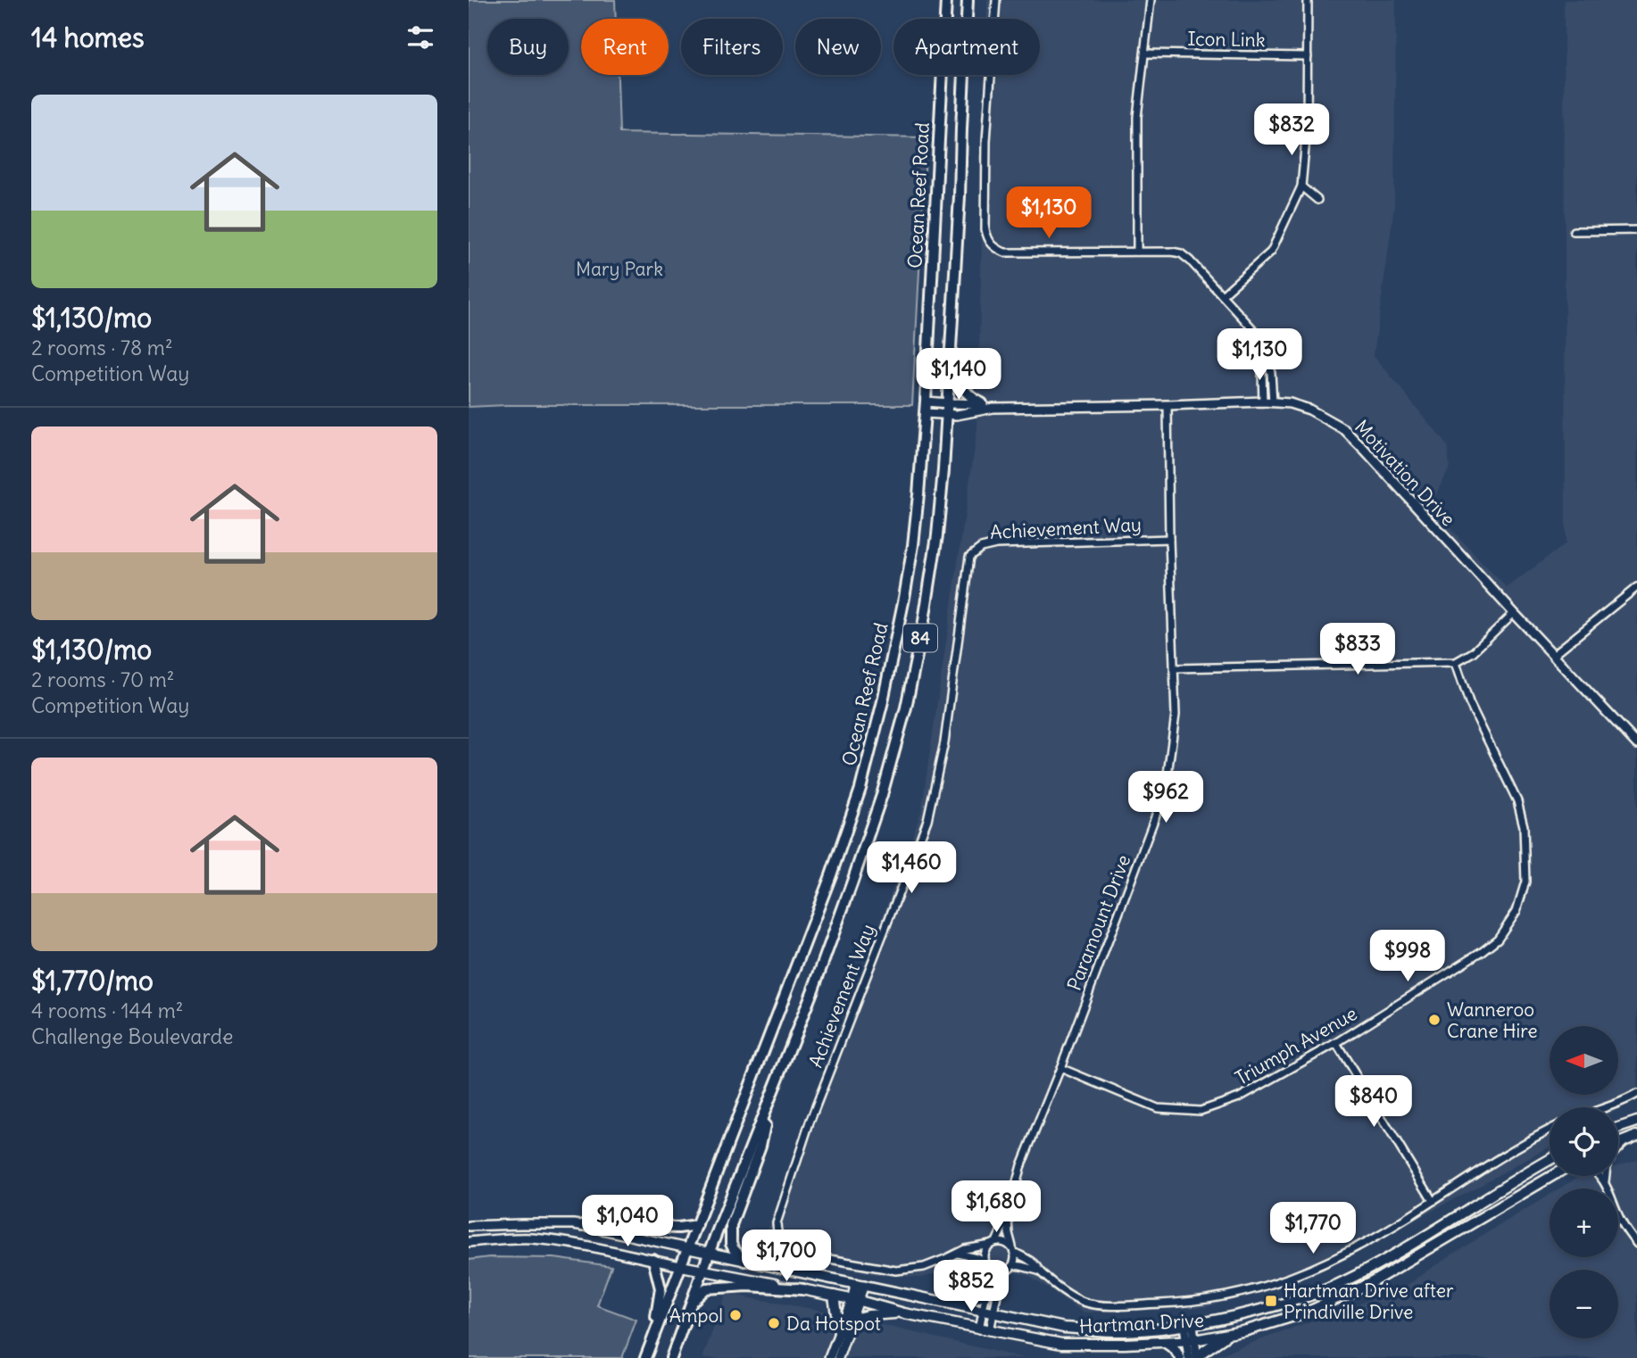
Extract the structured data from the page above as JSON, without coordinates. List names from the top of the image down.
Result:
{
  "streets": {
    "main road": ["Ocean Reef Road", "84", "Hartman Drive"],
    "street": [
      "Icon Link",
      "Motivation Drive",
      "Achievement Way",
      "Paramount Drive",
      "Triumph Avenue"
    ]
  },
  "crossings": [
    ["Ocean Reef Road", "Motivation Drive"],
    ["Ocean Reef Road", "Hartman Drive"],
    ["Motivation Drive", "Paramount Drive"],
    ["Achievement Way", "Paramount Drive"],
    ["Paramount Drive", "Triumph Avenue"]
  ],
  "parks": ["Mary Park"],
  "places": {
    "other": ["Wanneroo Crane Hire", "Ampol", "Da Hotspot"],
    "transit": ["Hartman Drive after Prindiville Drive"]
  },
  "north": "left",
  "page": {
    "heading": "14 homes",
    "chip": [
      "Buy",
      "Rent",
      "Filters",
      "New",
      "Apartment"
    ],
    "list": [
      {
        "name": "$1,130/mo",
        "note": "2 rooms · 78 m² · Competition Way"
      },
      {
        "name": "$1,130/mo",
        "note": "2 rooms · 70 m² · Competition Way"
      },
      {
        "name": "$1,770/mo",
        "note": "4 rooms · 144 m² · Challenge Boulevarde"
      }
    ],
    "price": [
      "$832",
      "$1,130",
      "$1,130",
      "$1,140",
      "$833",
      "$962",
      "$1,460",
      "$998",
      "$840",
      "$1,680",
      "$1,040",
      "$1,770",
      "$1,700",
      "$852"
    ],
    "map_buttons": ["+", "−"]
  }
}
